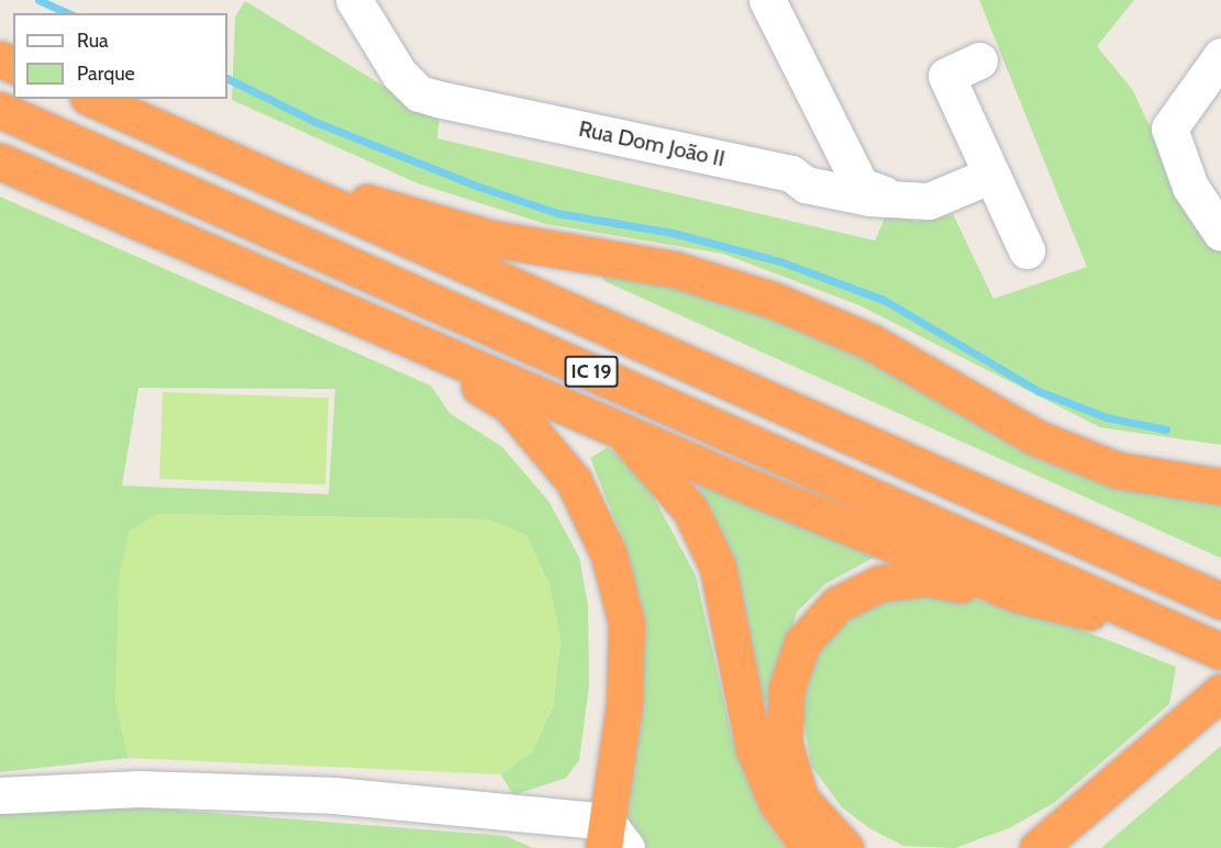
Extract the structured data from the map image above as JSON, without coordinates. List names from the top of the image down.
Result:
{
  "streets": {
    "highway": ["IC 19"],
    "street": ["Rua Dom João II"]
  },
  "legend": ["Rua", "Parque"]
}
